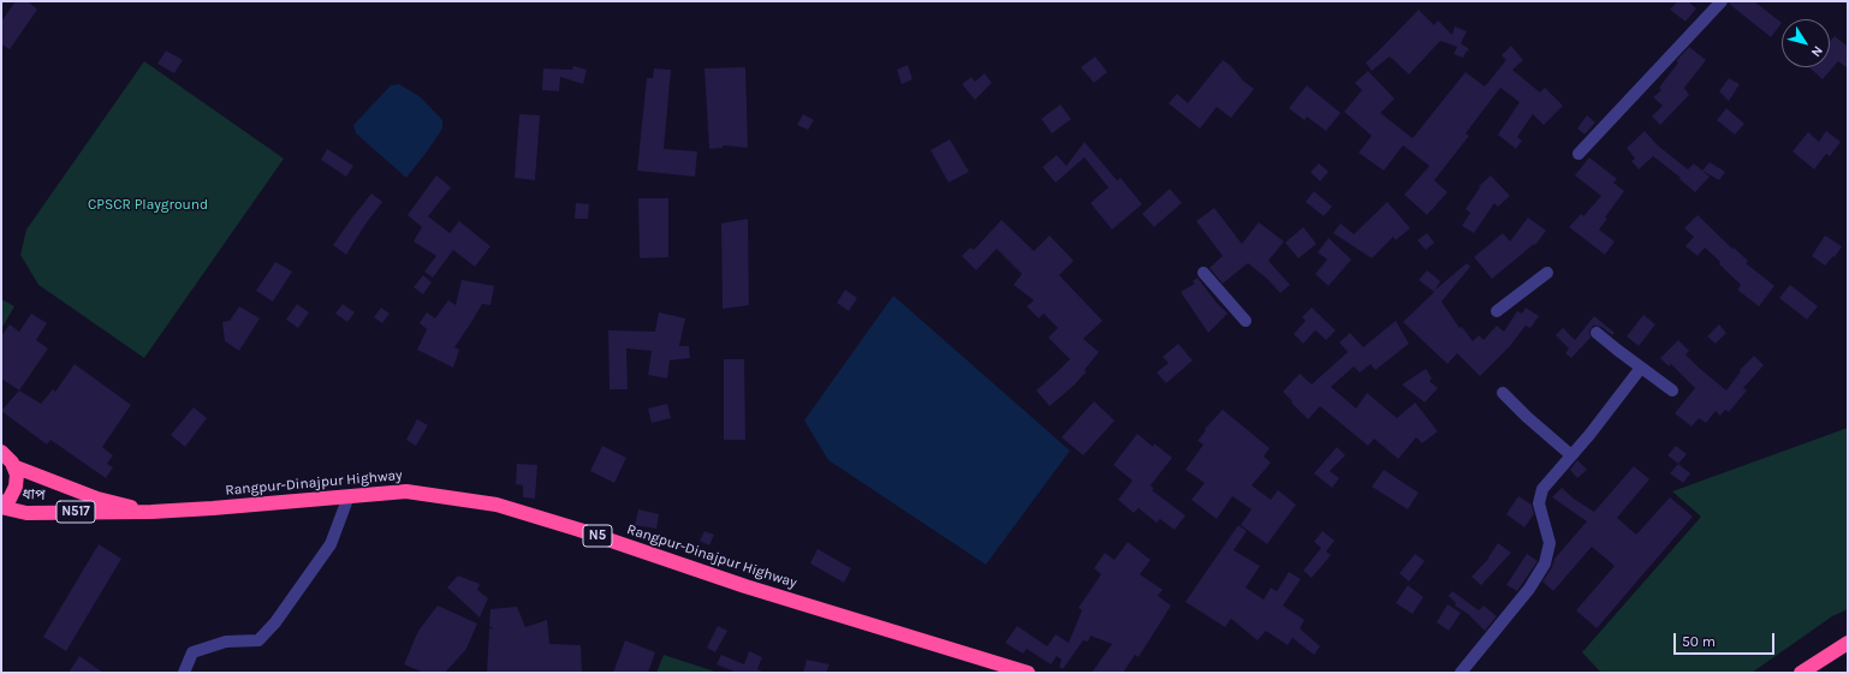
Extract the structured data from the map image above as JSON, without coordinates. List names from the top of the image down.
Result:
{
  "streets": {
    "highway": [
      "Rangpur-Dinajpur Highway",
      "ধাপ",
      "N517",
      "N5"
    ]
  },
  "crossings": [
    ["Rangpur-Dinajpur Highway", "ধাপ"],
    ["Rangpur-Dinajpur Highway", "N5"],
    ["ধাপ", "N5"]
  ],
  "parks": ["CPSCR Playground"],
  "scale_bar": "50 m",
  "north": "bottom right"
}
